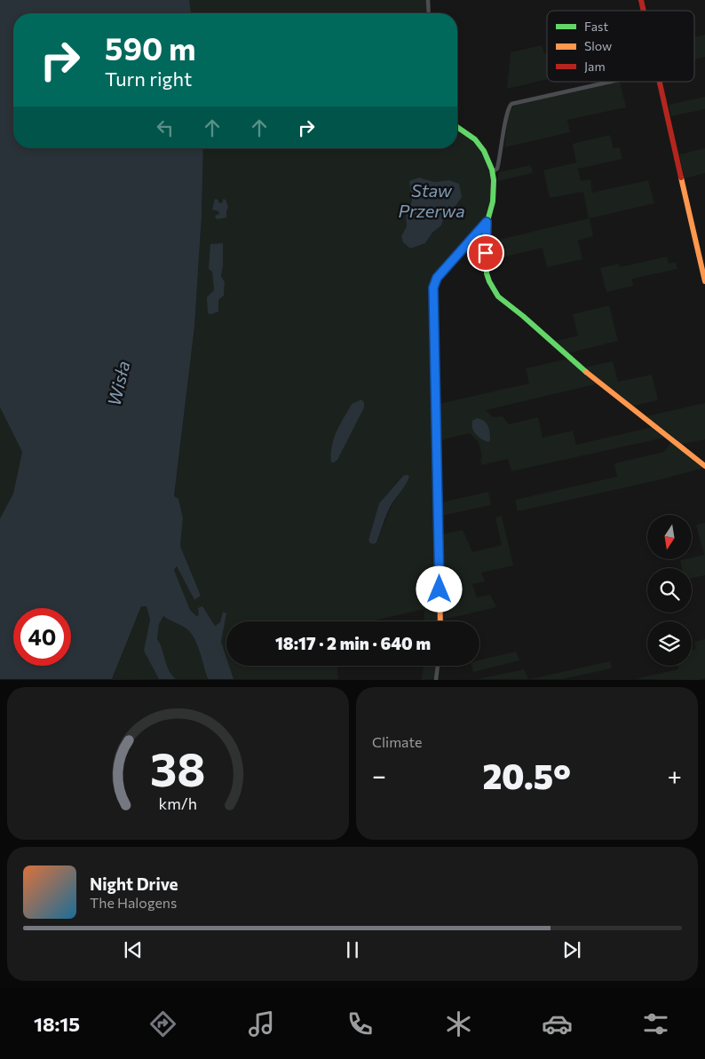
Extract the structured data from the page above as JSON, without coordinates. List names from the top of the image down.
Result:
{
  "water": ["Staw Przerwa", "Wisła"],
  "legend": ["Fast", "Slow", "Jam"],
  "north": "bottom",
  "page": {
    "turn": ["590 m", "Turn right"],
    "limit": "40",
    "trip": "18:17 · 2 min · 640 m",
    "tile": "Climate",
    "heat": ["−", "20.5°", "+"],
    "song": ["Night Drive", "The Halogens"],
    "tabs": "18:15",
    "gauge": ["38", "km/h"]
  }
}
